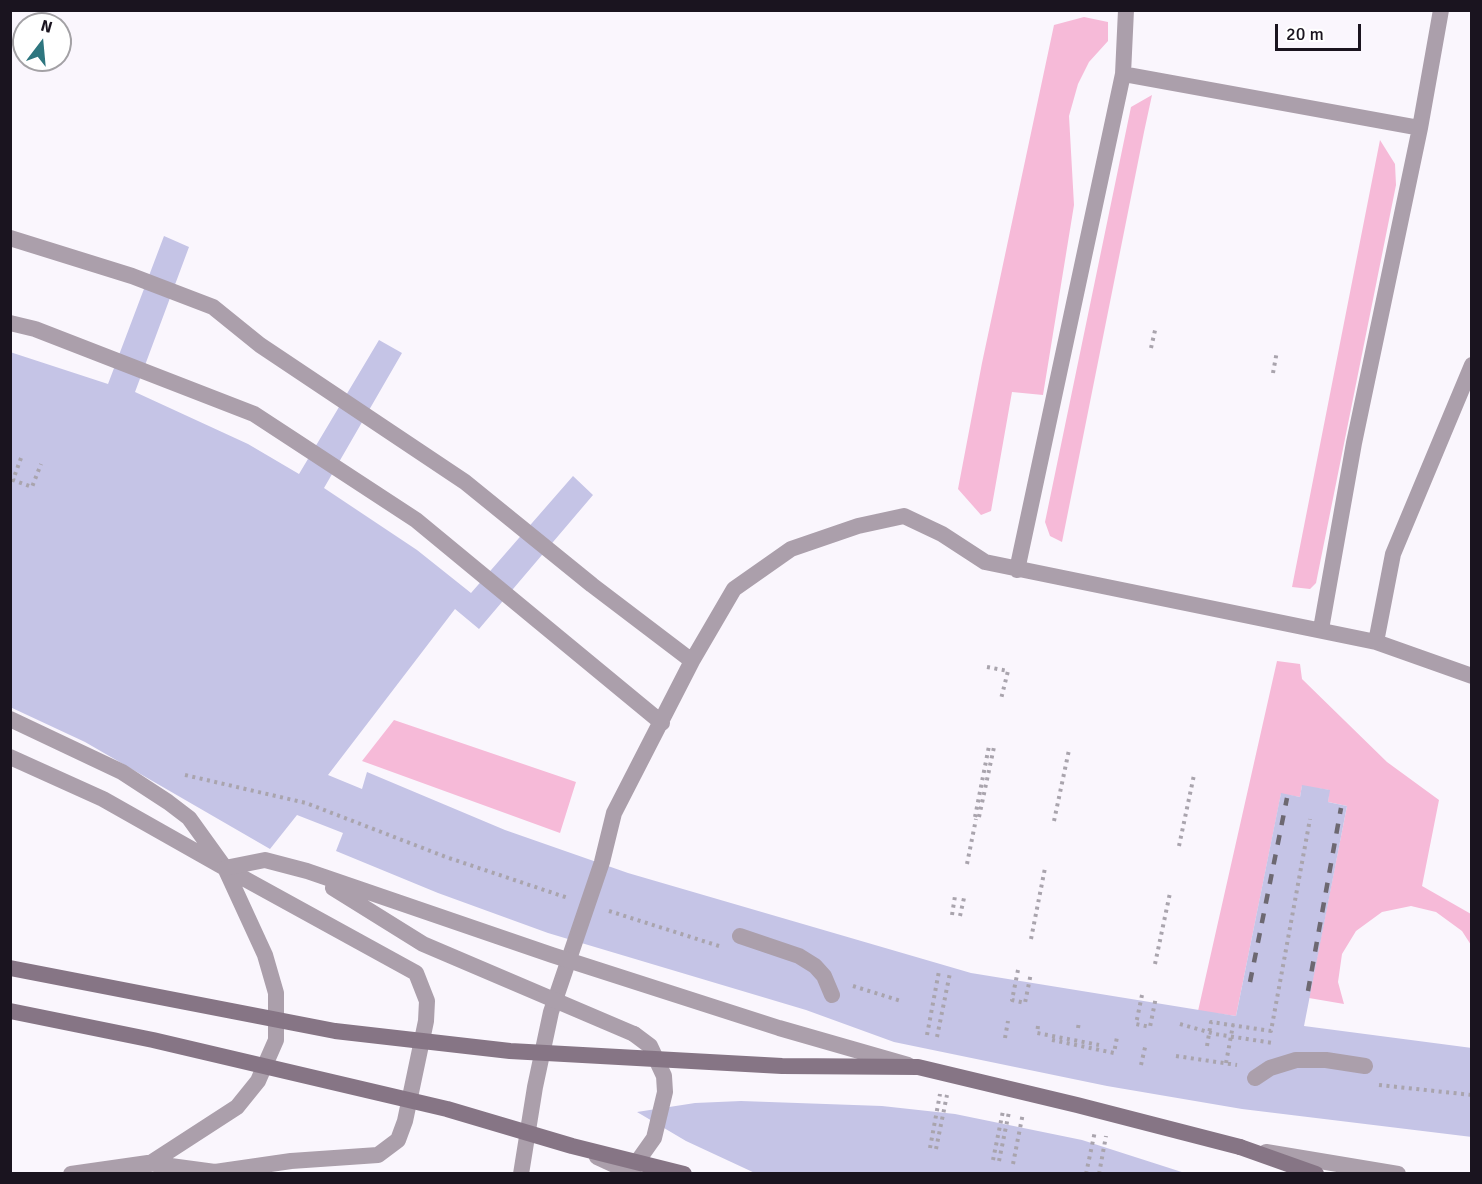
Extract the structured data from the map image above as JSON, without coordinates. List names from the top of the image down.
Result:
{
  "scale_bar": "20 m",
  "north": "top"
}
